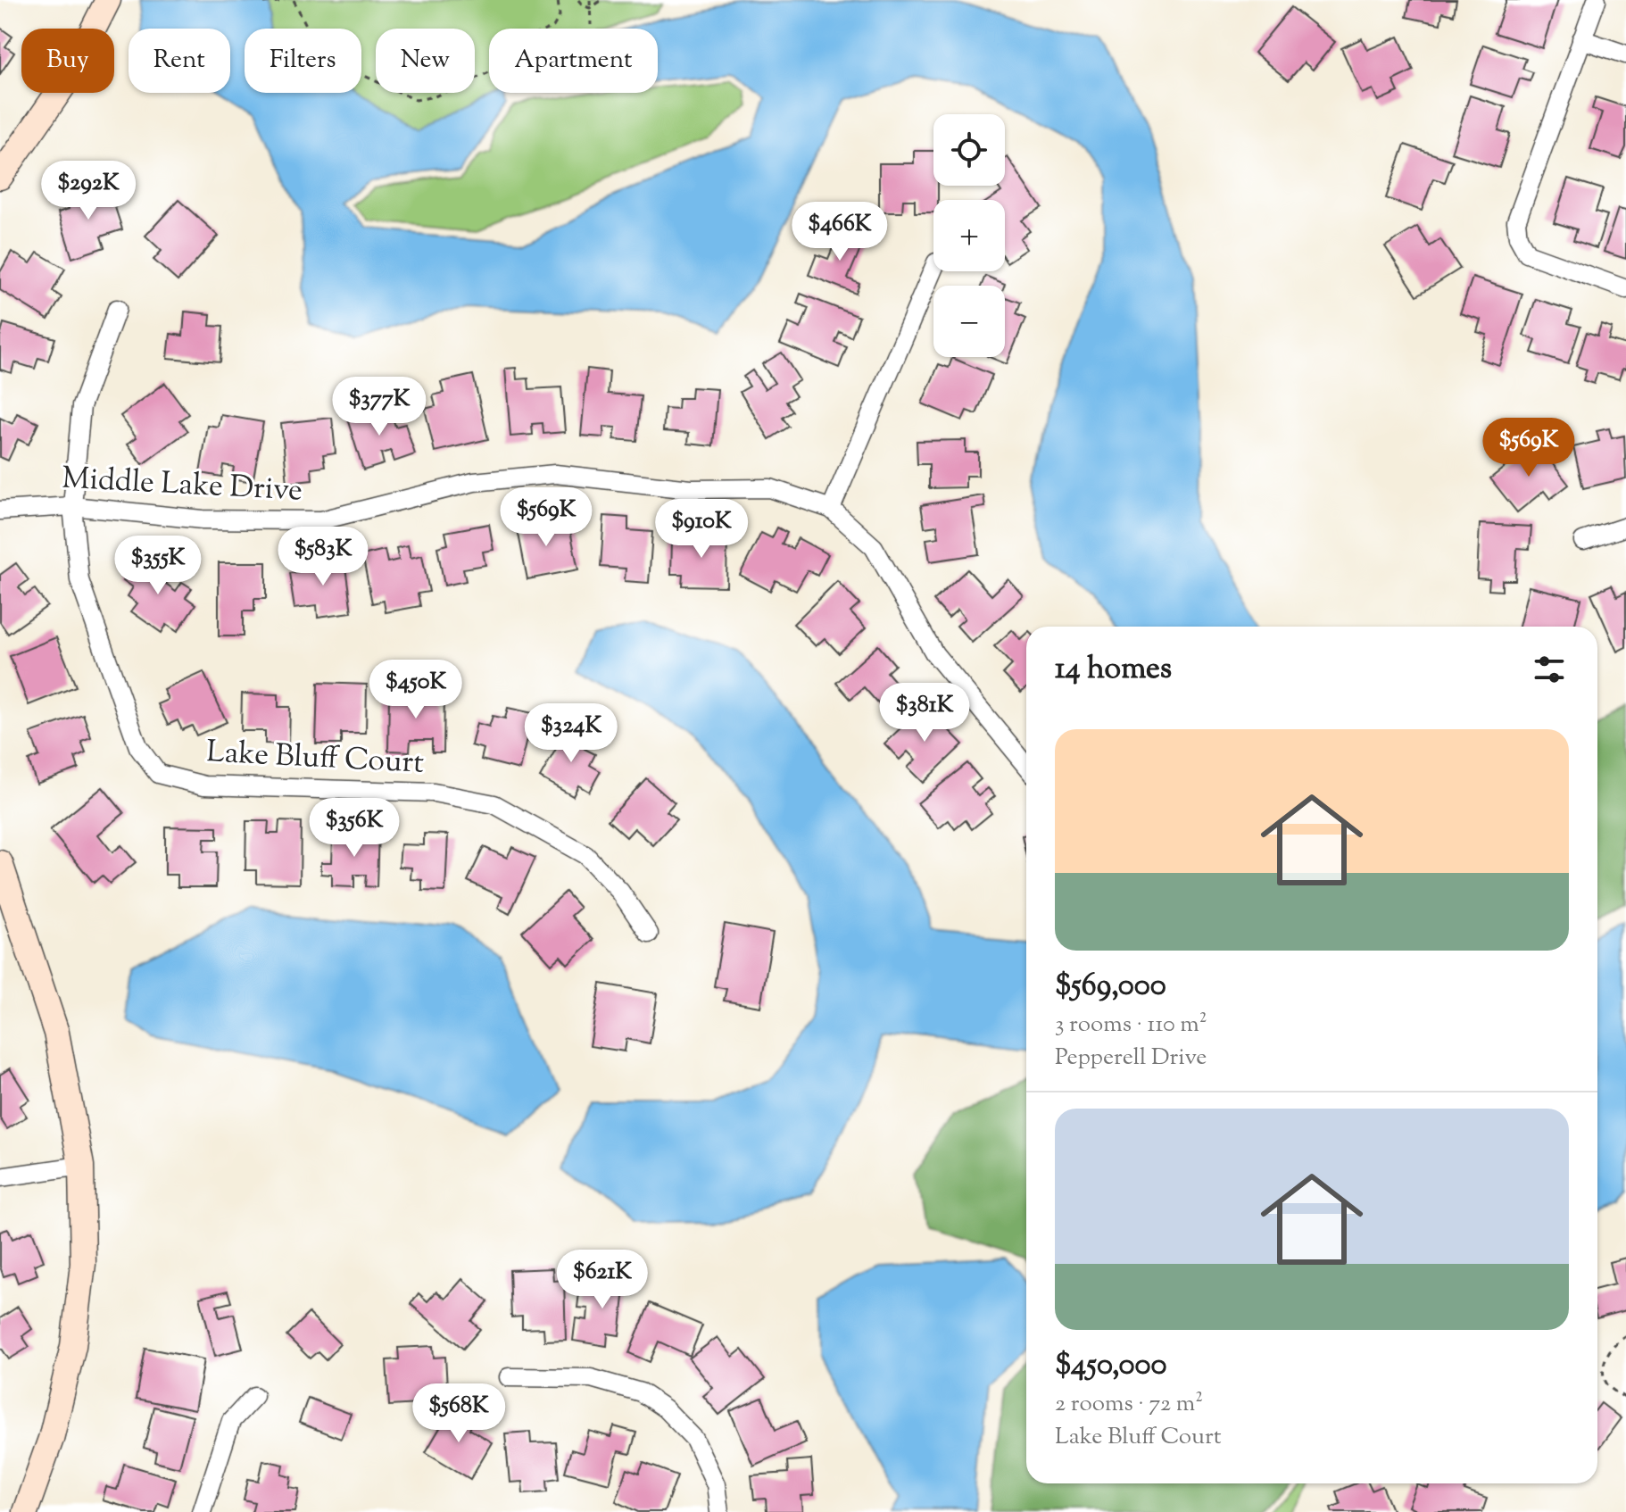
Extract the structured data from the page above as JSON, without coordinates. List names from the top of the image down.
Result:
{
  "streets": {
    "street": ["Middle Lake Drive", "Lake Bluff Court"]
  },
  "crossings": [
    ["Middle Lake Drive", "Lake Bluff Court"]
  ],
  "page": {
    "chip": [
      "Buy",
      "Rent",
      "Filters",
      "New",
      "Apartment"
    ],
    "map_buttons": ["+", "−"],
    "price": [
      "$292K",
      "$466K",
      "$377K",
      "$569K",
      "$569K",
      "$910K",
      "$583K",
      "$355K",
      "$450K",
      "$381K",
      "$324K",
      "$356K",
      "$621K",
      "$568K"
    ],
    "heading": "14 homes",
    "list": [
      {
        "name": "$569,000",
        "note": "3 rooms · 110 m² · Pepperell Drive"
      },
      {
        "name": "$450,000",
        "note": "2 rooms · 72 m² · Lake Bluff Court"
      }
    ]
  }
}
